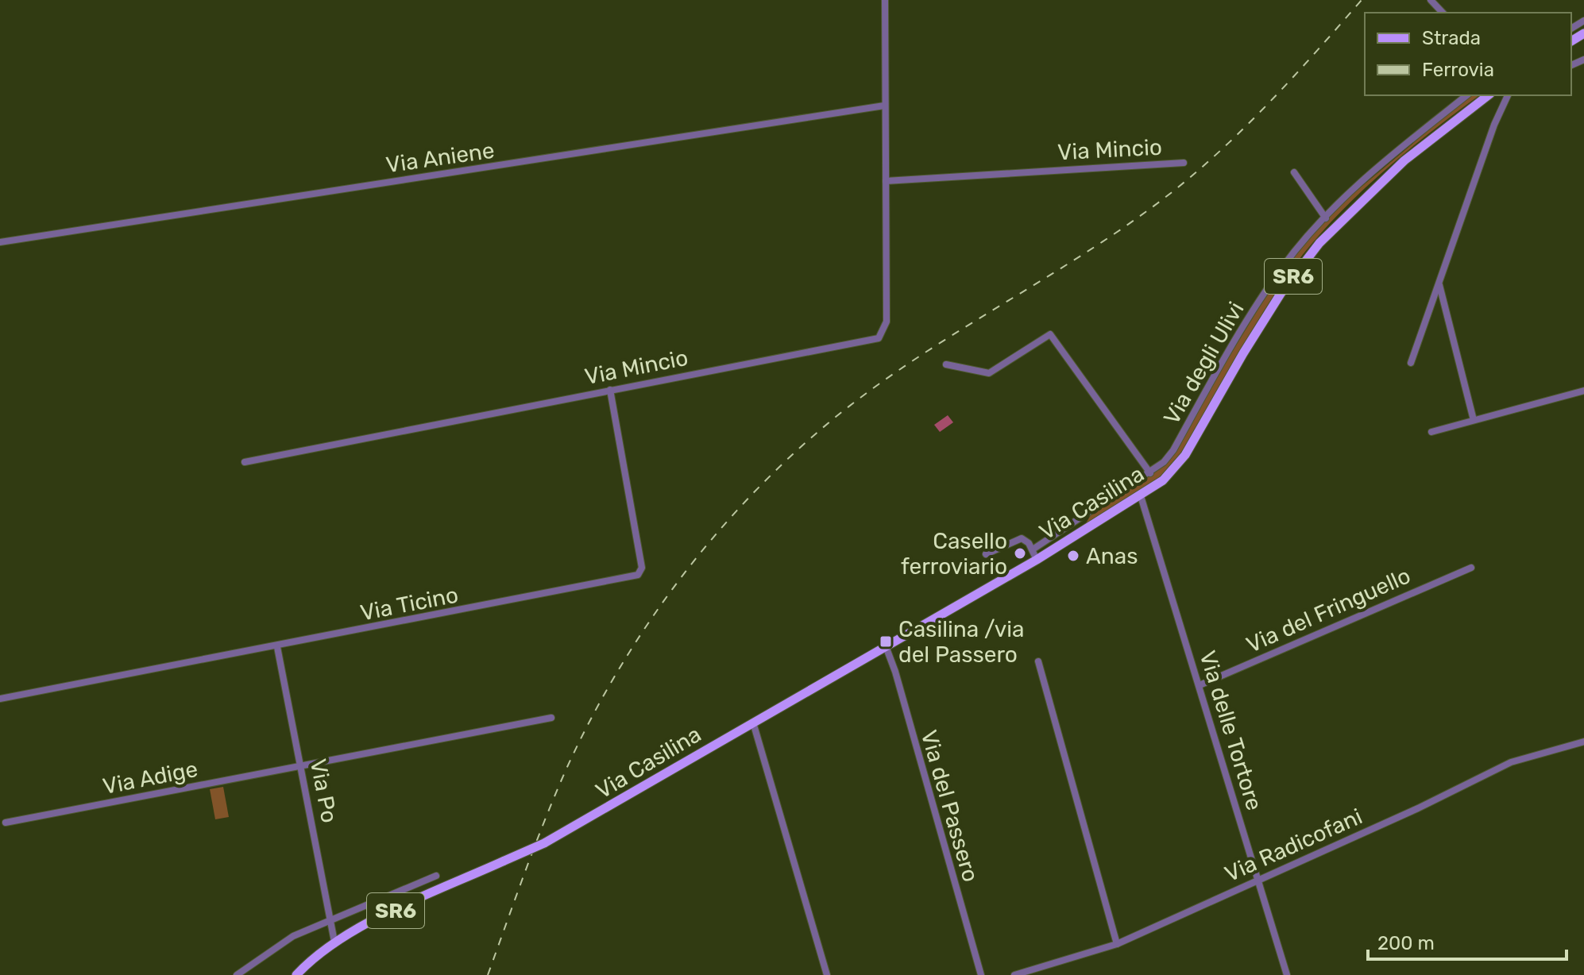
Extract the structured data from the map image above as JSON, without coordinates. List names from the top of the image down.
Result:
{
  "streets": {
    "main road": ["SR6", "Via Casilina"],
    "street": [
      "Via Mincio",
      "Via Aniene",
      "Via degli Ulivi",
      "Via Ticino",
      "Via del Fringuello",
      "Via delle Tortore",
      "Via Adige",
      "Via Po",
      "Via del Passero",
      "Via Radicofani"
    ]
  },
  "crossings": [
    ["Via Mincio", "Via Aniene"],
    ["Via Mincio", "Via Ticino"],
    ["Via Casilina", "Via delle Tortore"],
    ["Via Casilina", "Via Po"],
    ["Via Casilina", "Via del Passero"],
    ["Via Ticino", "Via Po"],
    ["Via del Fringuello", "Via delle Tortore"],
    ["Via delle Tortore", "Via Radicofani"],
    ["Via Adige", "Via Po"]
  ],
  "places": {
    "other": ["Casello ferroviario", "Anas"],
    "transit": ["Casilina /via del Passero"]
  },
  "legend": ["Strada", "Ferrovia"],
  "scale_bar": "200 m"
}
